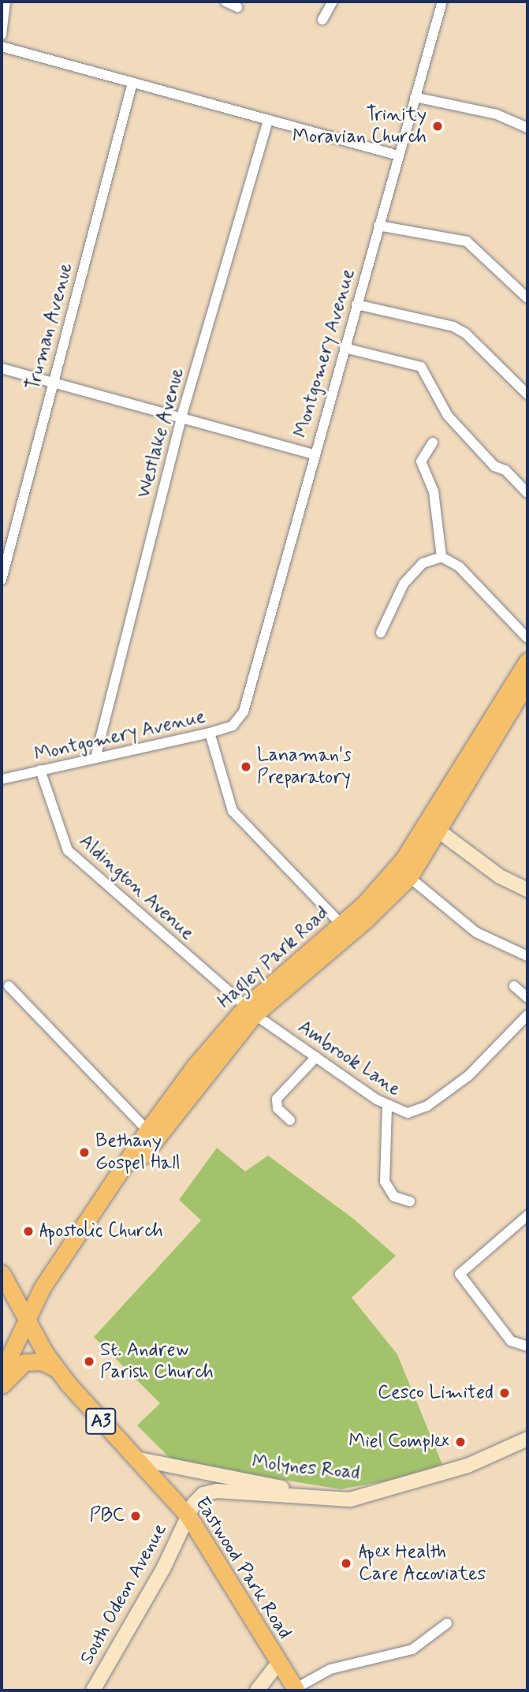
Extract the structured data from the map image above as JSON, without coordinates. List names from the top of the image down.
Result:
{
  "streets": {
    "main road": [
      "Hagley Park Road",
      "A3",
      "Molynes Road",
      "Eastwood Park Road",
      "South Odeon Avenue"
    ],
    "street": [
      "Truman Avenue",
      "Montgomery Avenue",
      "Westlake Avenue",
      "Aldington Avenue",
      "Ambrook Lane"
    ]
  },
  "crossings": [
    ["Montgomery Avenue", "Westlake Avenue"],
    ["Montgomery Avenue", "Aldington Avenue"],
    ["Aldington Avenue", "Hagley Park Road"],
    ["Aldington Avenue", "Ambrook Lane"],
    ["Hagley Park Road", "Ambrook Lane"],
    ["Hagley Park Road", "Eastwood Park Road"],
    ["Molynes Road", "Eastwood Park Road"],
    ["Molynes Road", "South Odeon Avenue"],
    ["Eastwood Park Road", "South Odeon Avenue"]
  ],
  "places": [
    "Trinity Moravian Church",
    "Lanaman's Preparatory",
    "Bethany Gospel Hall",
    "Apostolic Church",
    "St. Andrew Parish Church",
    "Cesco Limited",
    "Miel Complex",
    "PBC",
    "Apex Health Care Accoviates"
  ]
}
